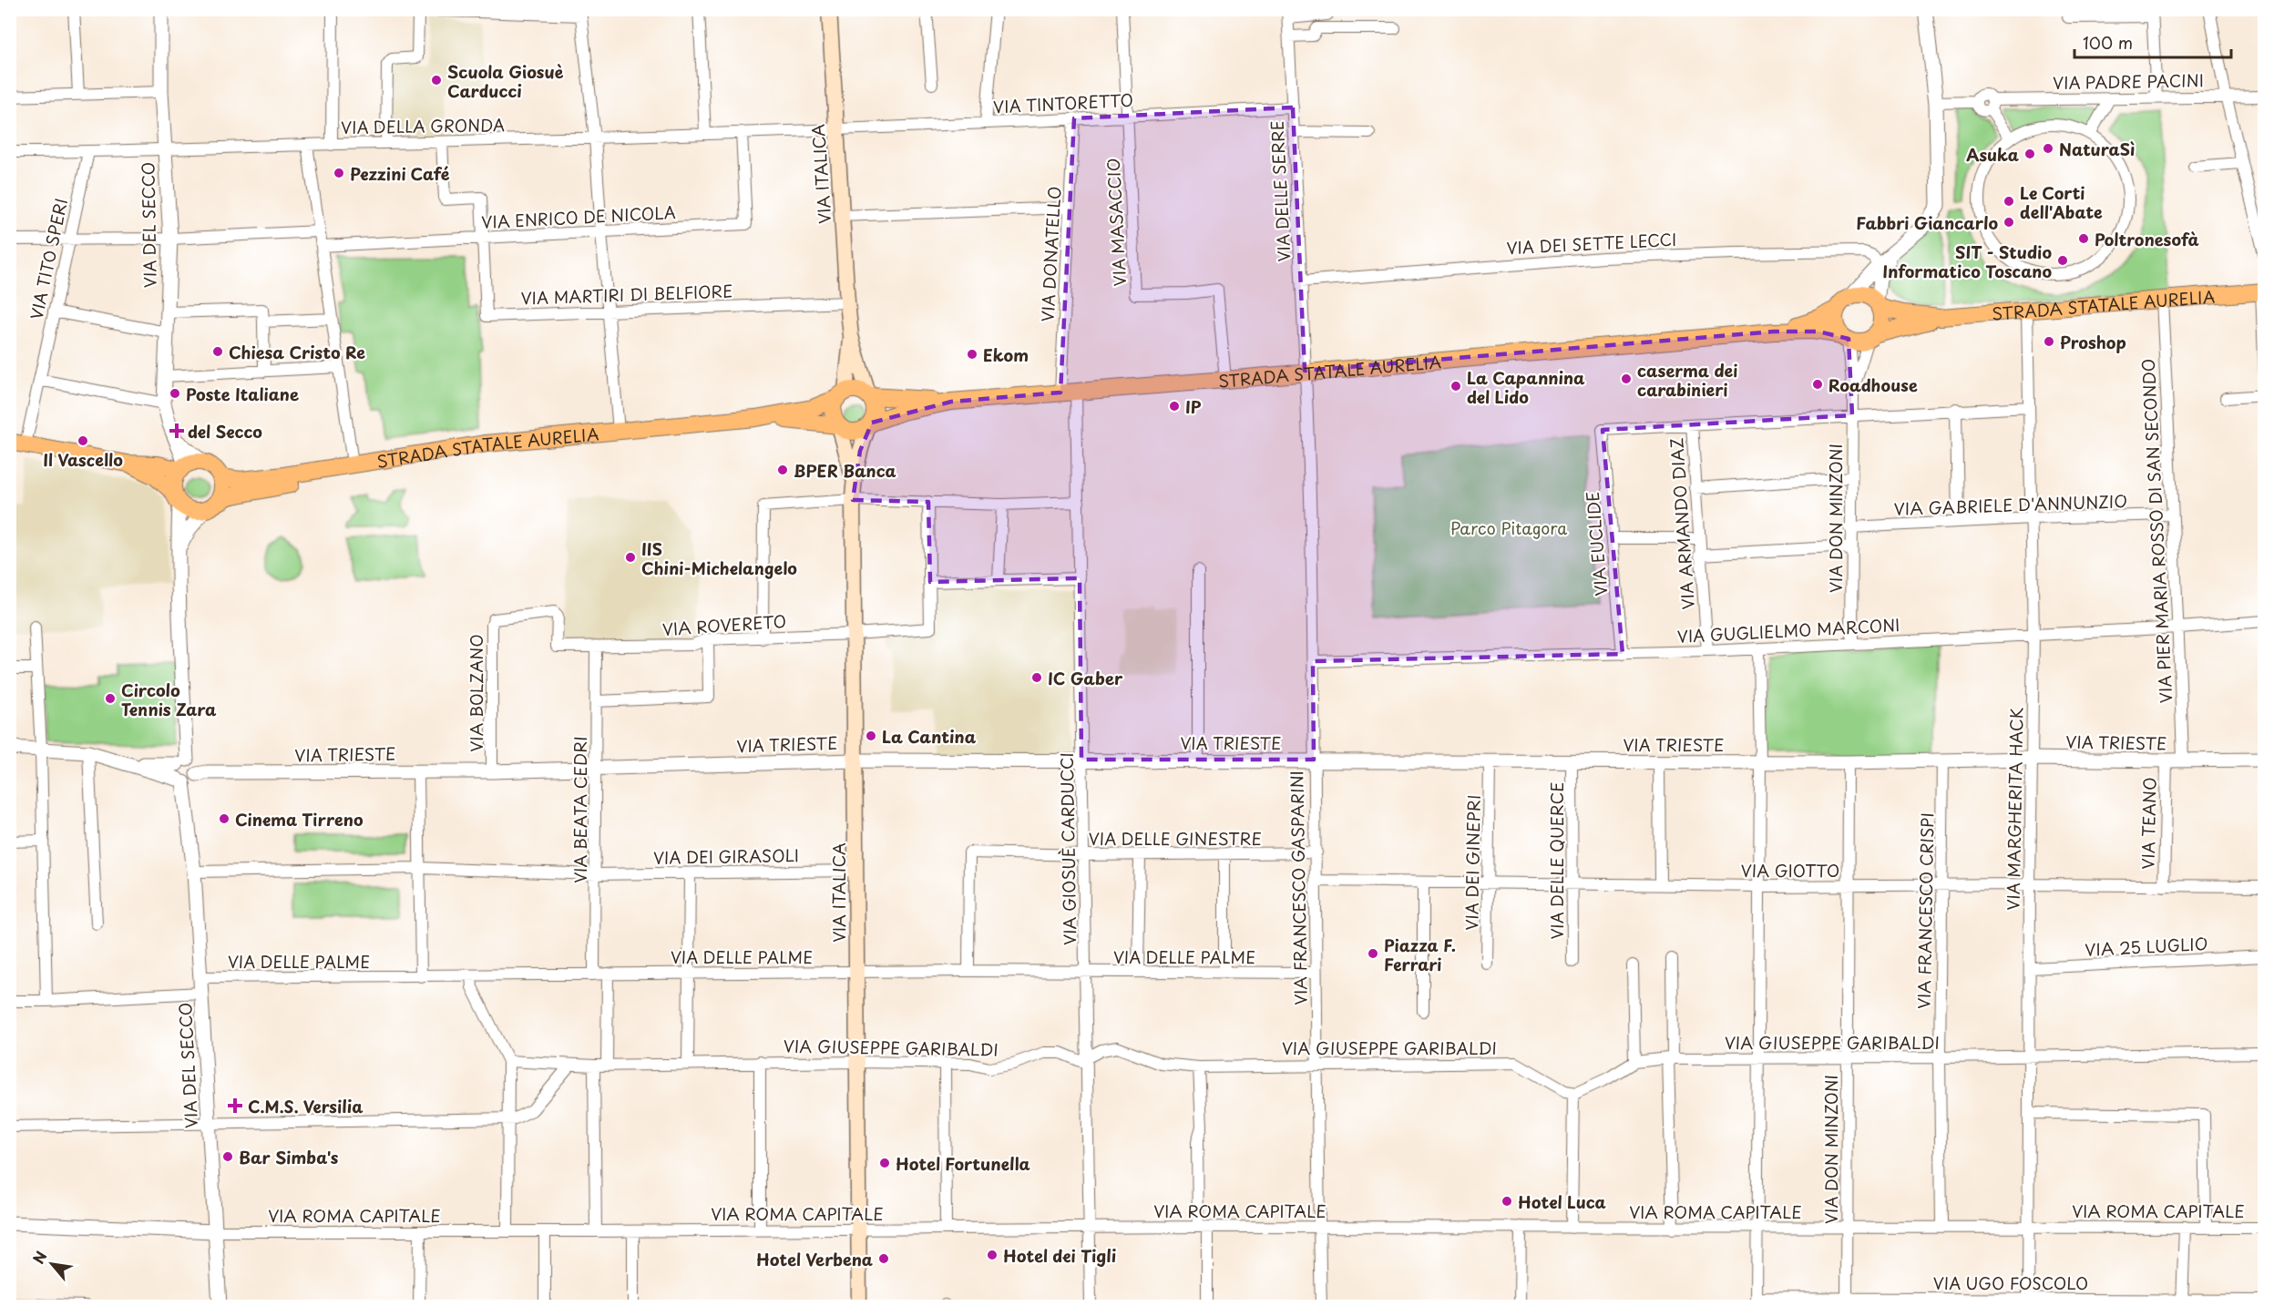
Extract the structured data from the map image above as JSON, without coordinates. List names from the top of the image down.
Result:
{
  "streets": {
    "main road": ["VIA ITALICA", "STRADA STATALE AURELIA"],
    "street": [
      "VIA PADRE PACINI",
      "VIA TINTORETTO",
      "VIA DELLA GRONDA",
      "VIA DELLE SERRE",
      "VIA ENRICO DE NICOLA",
      "VIA MASACCIO",
      "VIA DEL SECCO",
      "VIA DEI SETTE LECCI",
      "VIA DONATELLO",
      "VIA TITO SPERI",
      "VIA MARTIRI DI BELFIORE",
      "VIA GABRIELE D'ANNUNZIO",
      "VIA DON MINZONI",
      "VIA ARMANDO DIAZ",
      "VIA PIER MARIA ROSSO DI SAN SECONDO",
      "VIA EUCLIDE",
      "VIA ROVERETO",
      "VIA GUGLIELMO MARCONI",
      "VIA BOLZANO",
      "VIA TRIESTE",
      "VIA MARGHERITA HACK",
      "VIA BEATA CEDRI",
      "VIA TEANO",
      "VIA DELLE GINESTRE",
      "VIA GIOSUÈ CARDUCCI",
      "VIA DEI GIRASOLI",
      "VIA DELLE QUERCE",
      "VIA DEI GINEPRI",
      "VIA GIOTTO",
      "VIA FRANCESCO GASPARINI",
      "VIA FRANCESCO CRISPI",
      "VIA 25 LUGLIO",
      "VIA DELLE PALME",
      "VIA GIUSEPPE GARIBALDI",
      "VIA ROMA CAPITALE",
      "VIA UGO FOSCOLO"
    ]
  },
  "crossings": [
    ["VIA TINTORETTO", "VIA DELLA GRONDA"],
    ["VIA TINTORETTO", "VIA ITALICA"],
    ["VIA TINTORETTO", "VIA DELLE SERRE"],
    ["VIA TINTORETTO", "VIA MASACCIO"],
    ["VIA TINTORETTO", "VIA DONATELLO"],
    ["VIA DELLA GRONDA", "VIA ITALICA"],
    ["VIA DELLA GRONDA", "VIA ENRICO DE NICOLA"],
    ["VIA DELLA GRONDA", "VIA DEL SECCO"],
    ["VIA DELLA GRONDA", "VIA TITO SPERI"],
    ["VIA ITALICA", "VIA MARTIRI DI BELFIORE"],
    ["VIA ITALICA", "STRADA STATALE AURELIA"],
    ["VIA ITALICA", "VIA ROVERETO"],
    ["VIA ITALICA", "VIA TRIESTE"],
    ["VIA ITALICA", "VIA DEI GIRASOLI"],
    ["VIA ITALICA", "VIA DELLE PALME"],
    ["VIA ITALICA", "VIA GIUSEPPE GARIBALDI"],
    ["VIA ITALICA", "VIA ROMA CAPITALE"],
    ["VIA DELLE SERRE", "VIA DEI SETTE LECCI"],
    ["VIA DELLE SERRE", "STRADA STATALE AURELIA"],
    ["VIA DELLE SERRE", "VIA FRANCESCO GASPARINI"],
    ["VIA ENRICO DE NICOLA", "VIA MARTIRI DI BELFIORE"],
    ["VIA MASACCIO", "STRADA STATALE AURELIA"],
    ["VIA DEL SECCO", "STRADA STATALE AURELIA"],
    ["VIA DEL SECCO", "VIA TRIESTE"],
    ["VIA DEL SECCO", "VIA DEI GIRASOLI"],
    ["VIA DEL SECCO", "VIA DELLE PALME"],
    ["VIA DEL SECCO", "VIA ROMA CAPITALE"],
    ["VIA DONATELLO", "STRADA STATALE AURELIA"],
    ["VIA DONATELLO", "VIA GIOSUÈ CARDUCCI"],
    ["STRADA STATALE AURELIA", "VIA DON MINZONI"],
    ["STRADA STATALE AURELIA", "VIA PIER MARIA ROSSO DI SAN SECONDO"],
    ["STRADA STATALE AURELIA", "VIA MARGHERITA HACK"],
    ["STRADA STATALE AURELIA", "VIA GIOSUÈ CARDUCCI"],
    ["STRADA STATALE AURELIA", "VIA FRANCESCO GASPARINI"],
    ["VIA GABRIELE D'ANNUNZIO", "VIA DON MINZONI"],
    ["VIA GABRIELE D'ANNUNZIO", "VIA PIER MARIA ROSSO DI SAN SECONDO"],
    ["VIA GABRIELE D'ANNUNZIO", "VIA MARGHERITA HACK"],
    ["VIA DON MINZONI", "VIA GUGLIELMO MARCONI"],
    ["VIA DON MINZONI", "VIA TRIESTE"],
    ["VIA DON MINZONI", "VIA GIOTTO"],
    ["VIA DON MINZONI", "VIA GIUSEPPE GARIBALDI"],
    ["VIA DON MINZONI", "VIA ROMA CAPITALE"],
    ["VIA DON MINZONI", "VIA UGO FOSCOLO"],
    ["VIA ARMANDO DIAZ", "VIA EUCLIDE"],
    ["VIA ARMANDO DIAZ", "VIA GUGLIELMO MARCONI"],
    ["VIA PIER MARIA ROSSO DI SAN SECONDO", "VIA GUGLIELMO MARCONI"],
    ["VIA PIER MARIA ROSSO DI SAN SECONDO", "VIA TRIESTE"],
    ["VIA EUCLIDE", "VIA GUGLIELMO MARCONI"],
    ["VIA ROVERETO", "VIA BOLZANO"],
    ["VIA ROVERETO", "VIA BEATA CEDRI"],
    ["VIA GUGLIELMO MARCONI", "VIA MARGHERITA HACK"],
    ["VIA GUGLIELMO MARCONI", "VIA FRANCESCO GASPARINI"],
    ["VIA BOLZANO", "VIA TRIESTE"],
    ["VIA BOLZANO", "VIA BEATA CEDRI"],
    ["VIA TRIESTE", "VIA MARGHERITA HACK"],
    ["VIA TRIESTE", "VIA BEATA CEDRI"],
    ["VIA TRIESTE", "VIA TEANO"],
    ["VIA TRIESTE", "VIA GIOSUÈ CARDUCCI"],
    ["VIA TRIESTE", "VIA DELLE QUERCE"],
    ["VIA TRIESTE", "VIA DEI GINEPRI"],
    ["VIA TRIESTE", "VIA FRANCESCO GASPARINI"],
    ["VIA TRIESTE", "VIA FRANCESCO CRISPI"],
    ["VIA MARGHERITA HACK", "VIA GIOTTO"],
    ["VIA MARGHERITA HACK", "VIA 25 LUGLIO"],
    ["VIA MARGHERITA HACK", "VIA GIUSEPPE GARIBALDI"],
    ["VIA MARGHERITA HACK", "VIA ROMA CAPITALE"],
    ["VIA MARGHERITA HACK", "VIA UGO FOSCOLO"],
    ["VIA BEATA CEDRI", "VIA DEI GIRASOLI"],
    ["VIA BEATA CEDRI", "VIA DELLE PALME"],
    ["VIA TEANO", "VIA GIOTTO"],
    ["VIA DELLE GINESTRE", "VIA GIOSUÈ CARDUCCI"],
    ["VIA DELLE GINESTRE", "VIA FRANCESCO GASPARINI"],
    ["VIA DELLE GINESTRE", "VIA DELLE PALME"],
    ["VIA GIOSUÈ CARDUCCI", "VIA DELLE PALME"],
    ["VIA GIOSUÈ CARDUCCI", "VIA GIUSEPPE GARIBALDI"],
    ["VIA GIOSUÈ CARDUCCI", "VIA ROMA CAPITALE"],
    ["VIA DELLE QUERCE", "VIA GIOTTO"],
    ["VIA DEI GINEPRI", "VIA GIOTTO"],
    ["VIA GIOTTO", "VIA FRANCESCO GASPARINI"],
    ["VIA GIOTTO", "VIA FRANCESCO CRISPI"],
    ["VIA FRANCESCO GASPARINI", "VIA DELLE PALME"],
    ["VIA FRANCESCO GASPARINI", "VIA GIUSEPPE GARIBALDI"],
    ["VIA FRANCESCO GASPARINI", "VIA ROMA CAPITALE"],
    ["VIA FRANCESCO CRISPI", "VIA GIUSEPPE GARIBALDI"],
    ["VIA FRANCESCO CRISPI", "VIA ROMA CAPITALE"]
  ],
  "parks": ["Parco Pitagora"],
  "places": {
    "other": [
      "Scuola Giosuè Carducci",
      "NaturaSì",
      "Asuka",
      "Pezzini Café",
      "Le Corti dell'Abate",
      "Fabbri Giancarlo",
      "Poltronesofà",
      "SIT - Studio Informatico Toscano",
      "Proshop",
      "Chiesa Cristo Re",
      "Ekom",
      "caserma dei carabinieri",
      "Roadhouse",
      "La Capannina del Lido",
      "Poste Italiane",
      "IP",
      "Il Vascello",
      "BPER Banca",
      "IIS Chini-Michelangelo",
      "IC Gaber",
      "Circolo Tennis Zara",
      "La Cantina",
      "Cinema Tirreno",
      "Piazza F. Ferrari",
      "Bar Simba's",
      "Hotel Fortunella",
      "Hotel Luca",
      "Hotel dei Tigli",
      "Hotel Verbena"
    ],
    "health": ["del Secco", "C.M.S. Versilia"]
  },
  "scale_bar": "100 m",
  "north": "top left"
}
